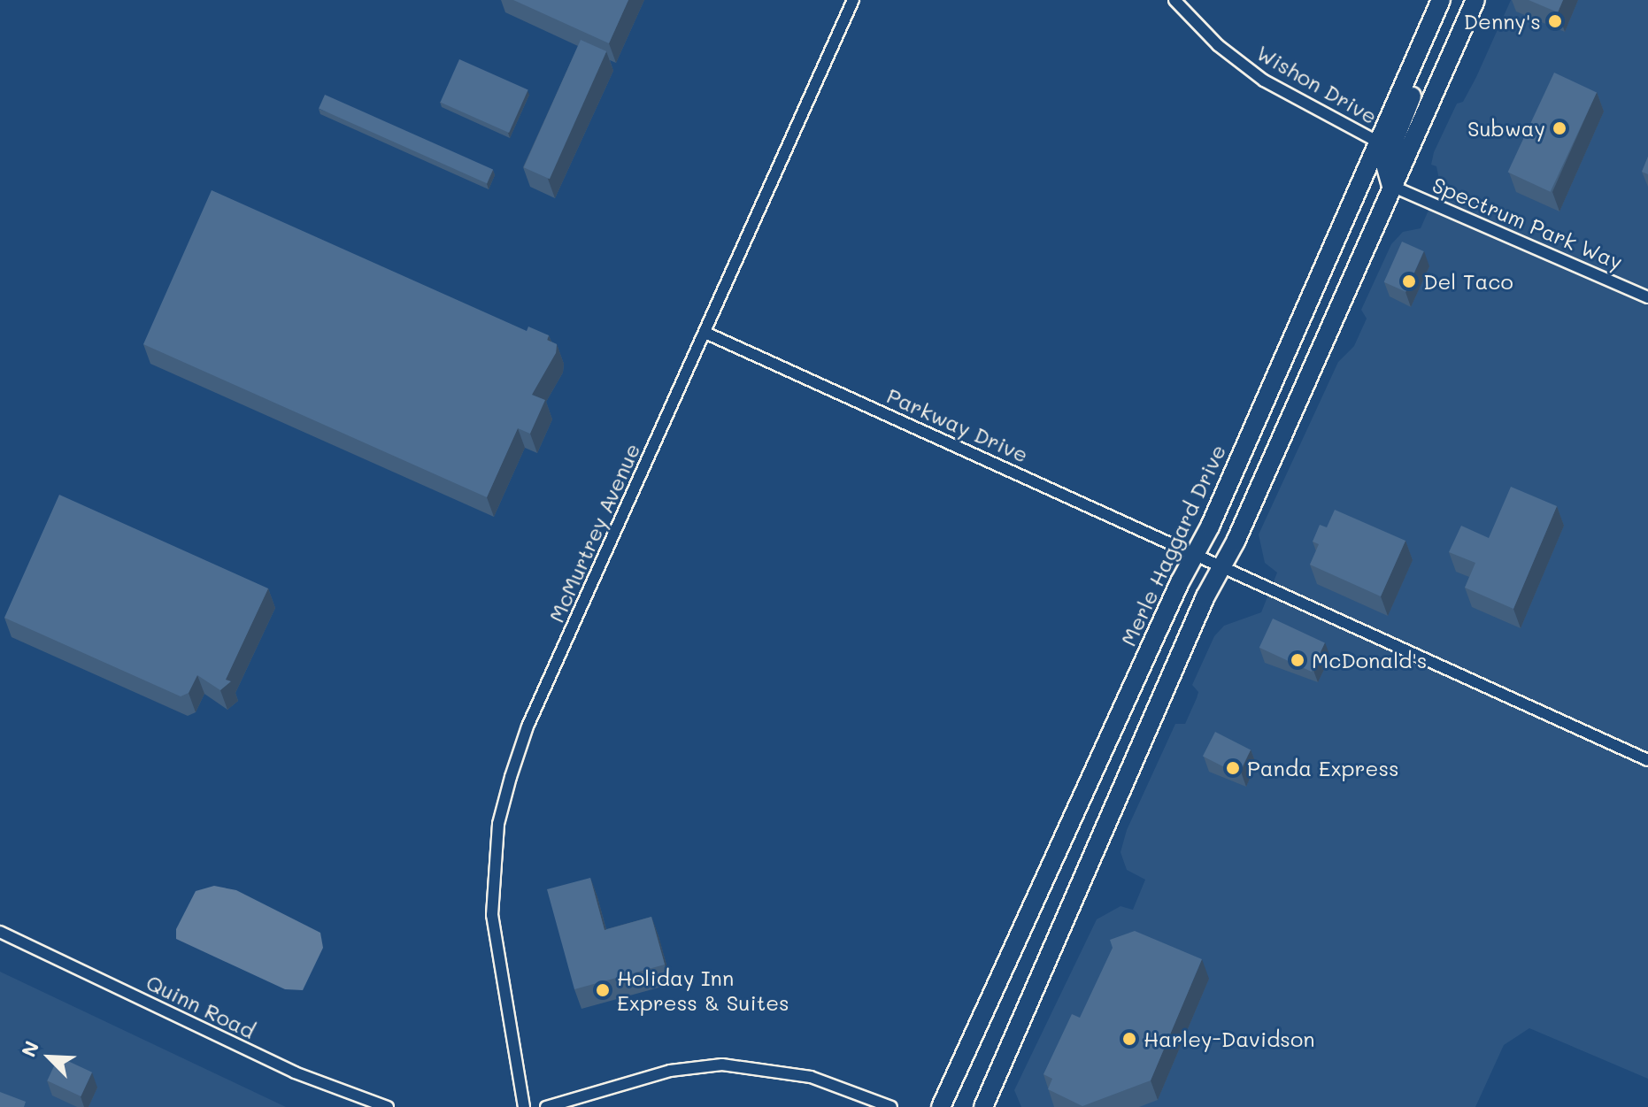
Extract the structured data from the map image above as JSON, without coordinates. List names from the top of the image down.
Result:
{
  "streets": {
    "main road": ["Merle Haggard Drive"],
    "street": [
      "Wishon Drive",
      "Spectrum Park Way",
      "Parkway Drive",
      "McMurtrey Avenue",
      "Quinn Road"
    ]
  },
  "crossings": [
    ["Wishon Drive", "Merle Haggard Drive"],
    ["Parkway Drive", "McMurtrey Avenue"],
    ["Parkway Drive", "Merle Haggard Drive"]
  ],
  "places": [
    "Denny's",
    "Subway",
    "Del Taco",
    "McDonald's",
    "Panda Express",
    "Holiday Inn Express & Suites",
    "Harley-Davidson"
  ],
  "north": "top left"
}
